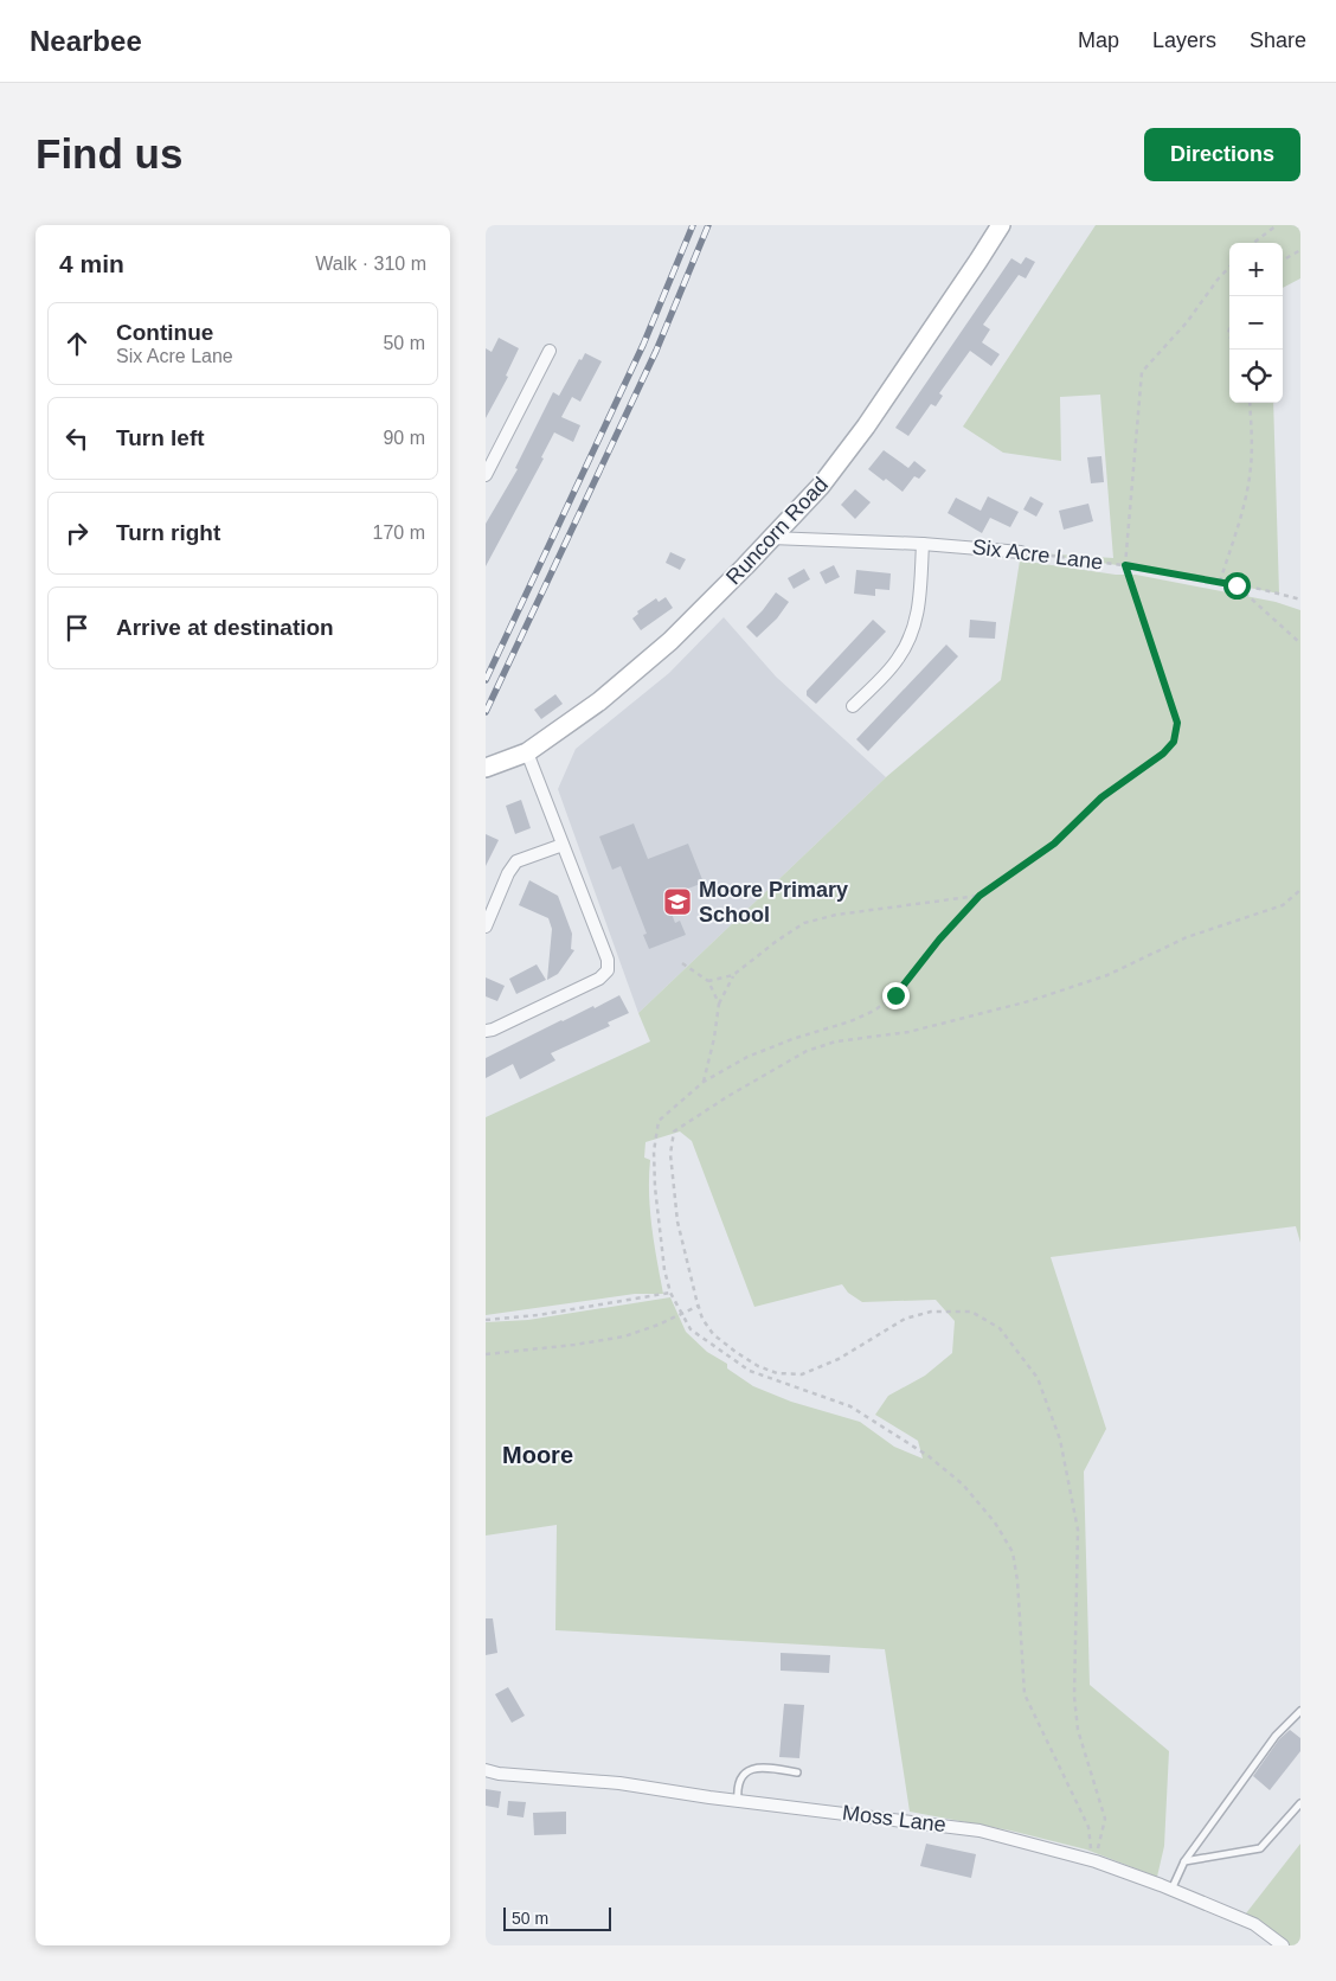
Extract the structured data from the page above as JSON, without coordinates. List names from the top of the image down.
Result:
{
  "streets": {
    "street": ["Runcorn Road", "Six Acre Lane", "Moss Lane"]
  },
  "crossings": [
    ["Runcorn Road", "Six Acre Lane"]
  ],
  "districts": ["Moore"],
  "places": {
    "school or university": ["Moore Primary School"]
  },
  "scale_bar": "50 m",
  "page": {
    "header": "Nearbee",
    "nav": ["Map", "Layers", "Share"],
    "buttons": "Directions",
    "title": "Find us",
    "heading": ["4 min", "Walk · 310 m"],
    "map_buttons": ["+", "−"],
    "list": [
      ["Continue", "Six Acre Lane", "50 m"],
      ["Turn left", "90 m"],
      ["Turn right", "170 m"],
      "Arrive at destination"
    ],
    "scale": "50 m"
  }
}
